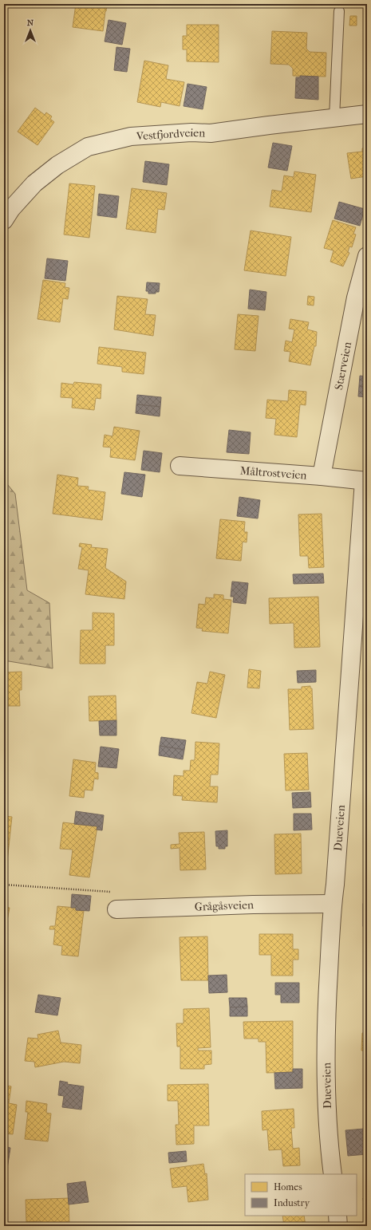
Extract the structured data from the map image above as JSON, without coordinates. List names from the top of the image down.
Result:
{
  "streets": {
    "street": [
      "Vestfjordveien",
      "Stærveien",
      "Måltrostveien",
      "Dueveien",
      "Grågåsveien"
    ]
  },
  "crossings": [
    ["Stærveien", "Måltrostveien"],
    ["Måltrostveien", "Dueveien"],
    ["Dueveien", "Grågåsveien"]
  ],
  "legend": ["Homes", "Industry"],
  "north": "top"
}
